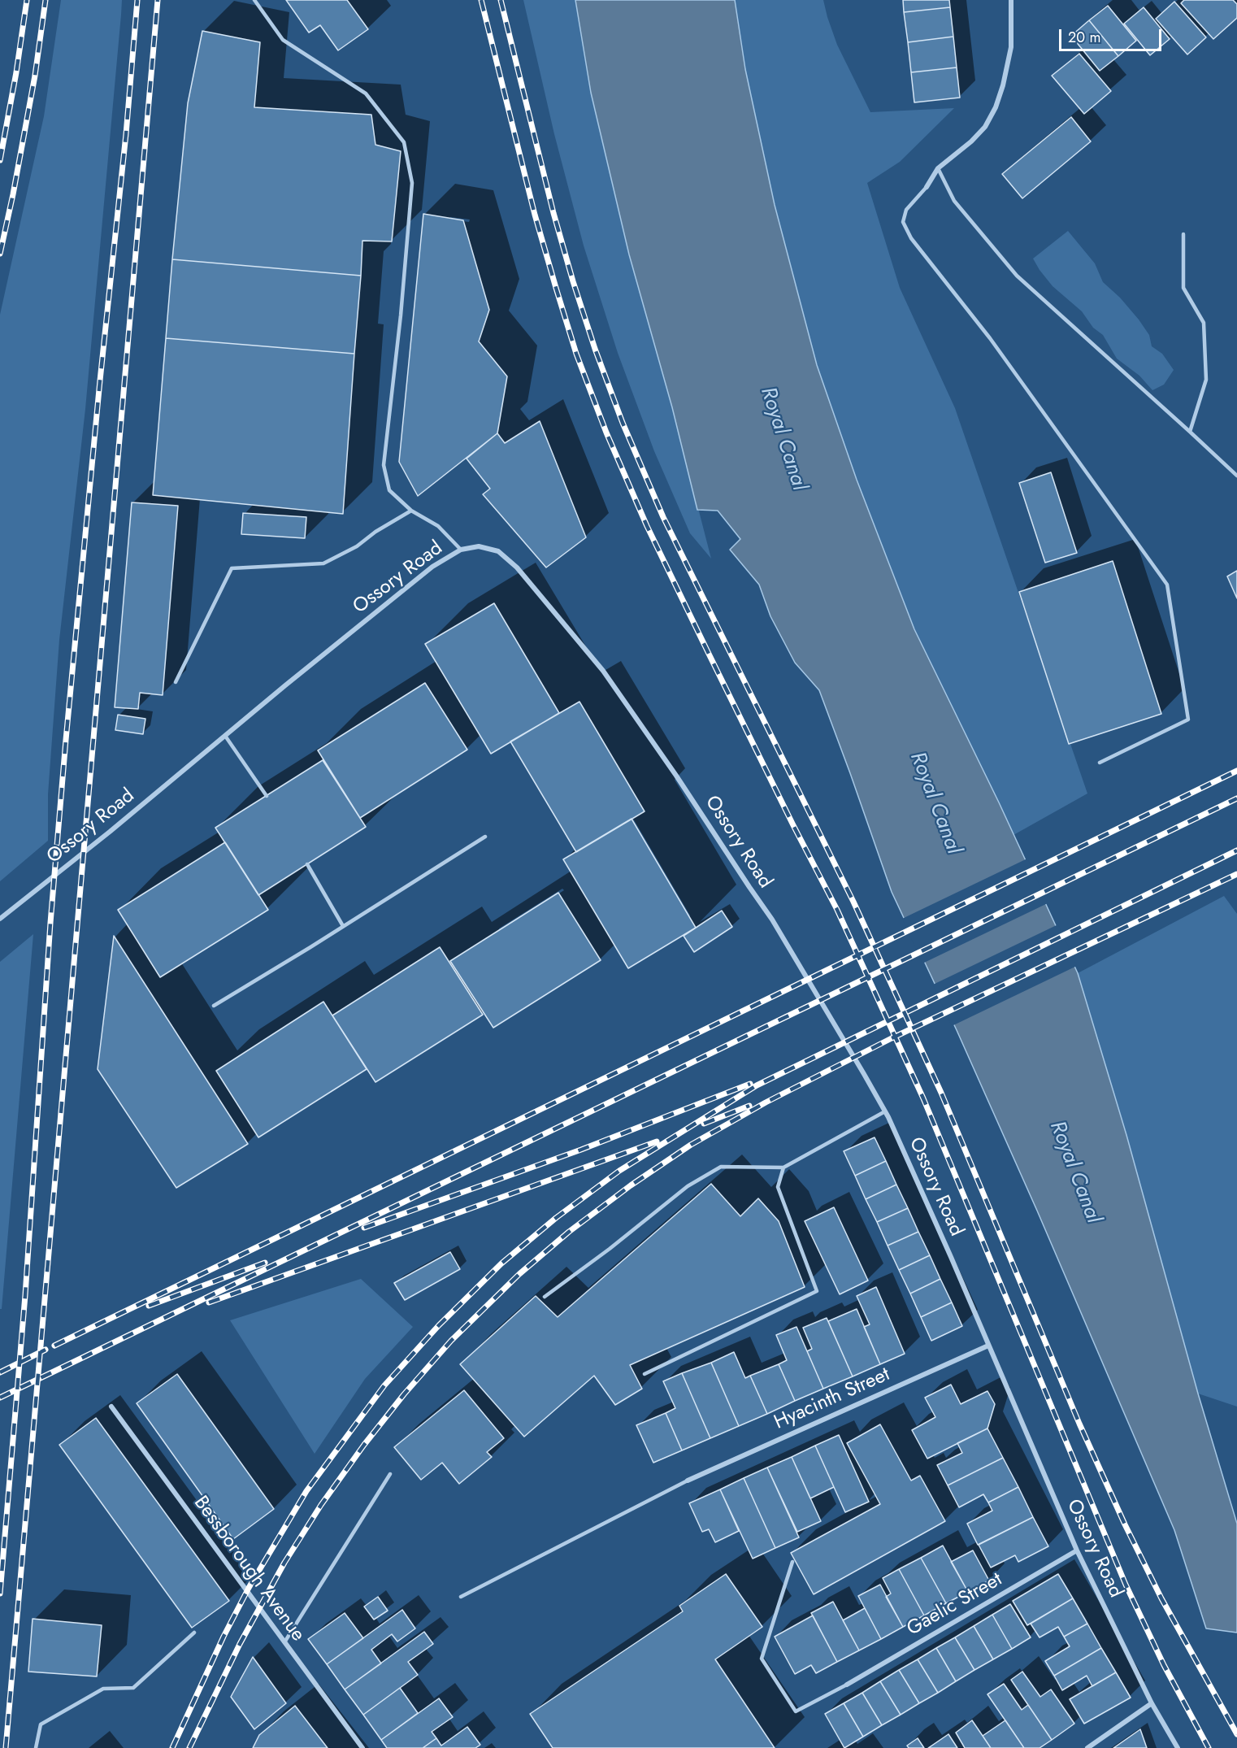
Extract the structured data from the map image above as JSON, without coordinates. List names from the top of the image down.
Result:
{
  "streets": {
    "street": [
      "Ossory Road",
      "Hyacinth Street",
      "Bessborough Avenue",
      "Gaelic Street"
    ]
  },
  "crossings": [
    ["Ossory Road", "Hyacinth Street"],
    ["Ossory Road", "Gaelic Street"]
  ],
  "water": ["Royal Canal"],
  "scale_bar": "20 m"
}
